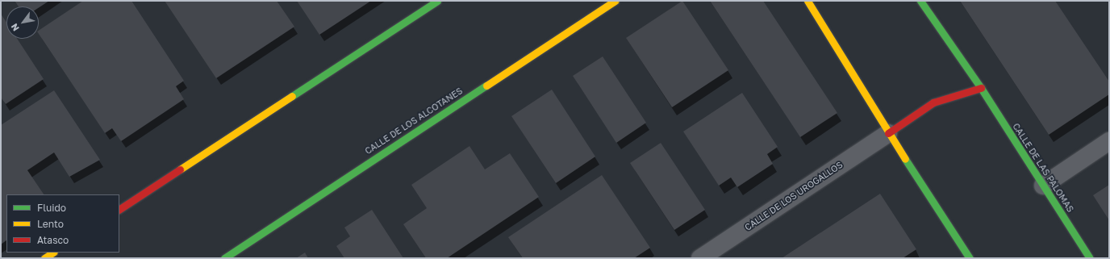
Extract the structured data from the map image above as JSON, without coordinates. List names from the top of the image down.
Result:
{
  "streets": {
    "street": ["CALLE DE LOS ALCOTANES", "CALLE DE LAS PALOMAS", "CALLE DE LOS UROGALLOS"]
  },
  "legend": ["Fluido", "Lento", "Atasco"],
  "north": "bottom left"
}
